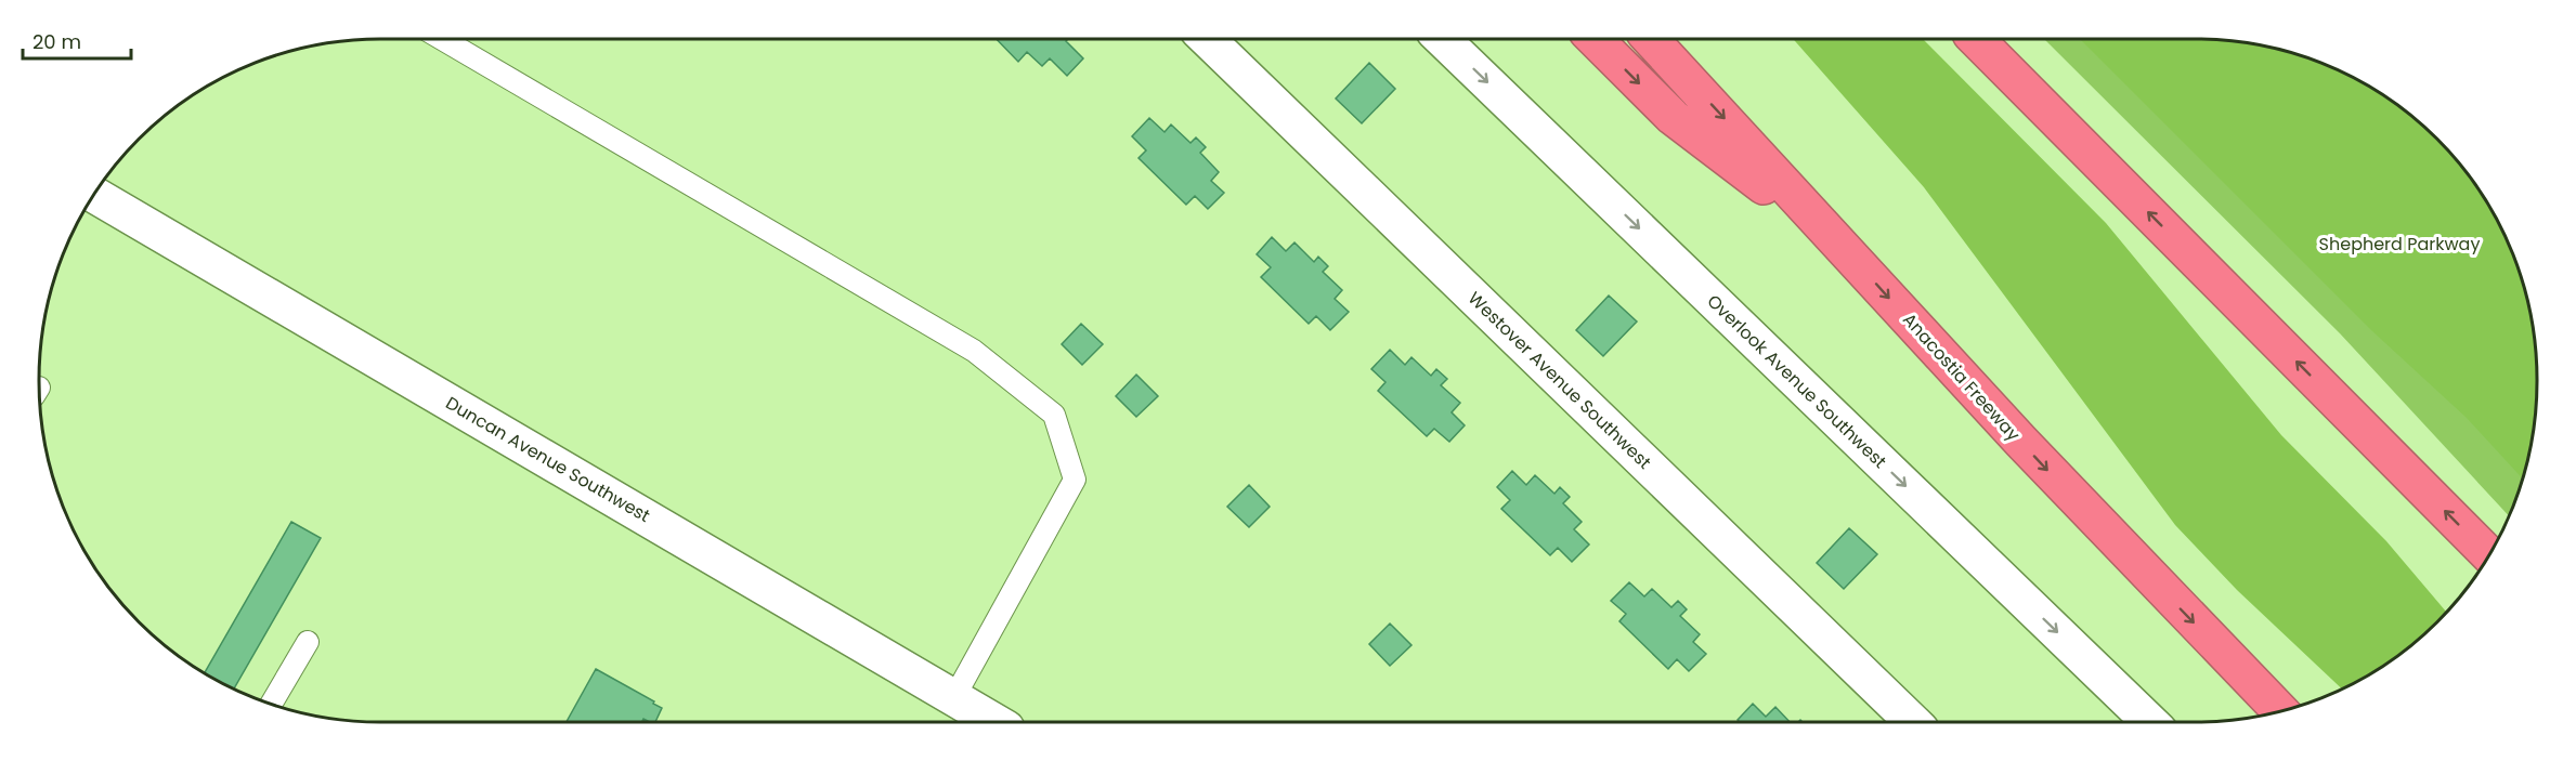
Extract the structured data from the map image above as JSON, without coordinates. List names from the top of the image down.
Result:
{
  "streets": {
    "highway": ["Anacostia Freeway"],
    "street": ["Westover Avenue Southwest", "Overlook Avenue Southwest", "Duncan Avenue Southwest"]
  },
  "one_way": ["Overlook Avenue Southwest"],
  "parks": ["Shepherd Parkway"],
  "scale_bar": "20 m"
}
